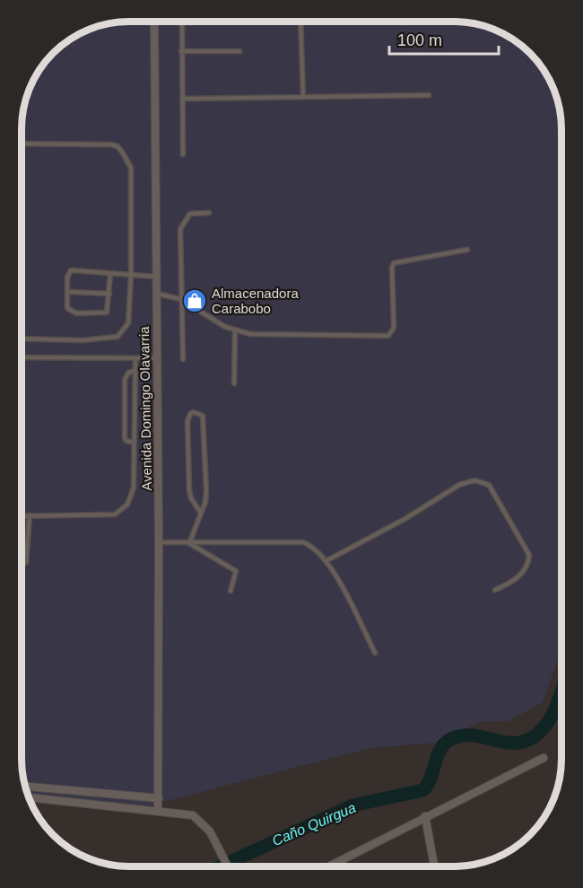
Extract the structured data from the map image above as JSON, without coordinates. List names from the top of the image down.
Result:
{
  "streets": {
    "street": ["Avenida Domingo Olavarria"]
  },
  "water": ["Caño Quirgua"],
  "places": {
    "shop": ["Almacenadora Carabobo"]
  },
  "scale_bar": "100 m"
}
